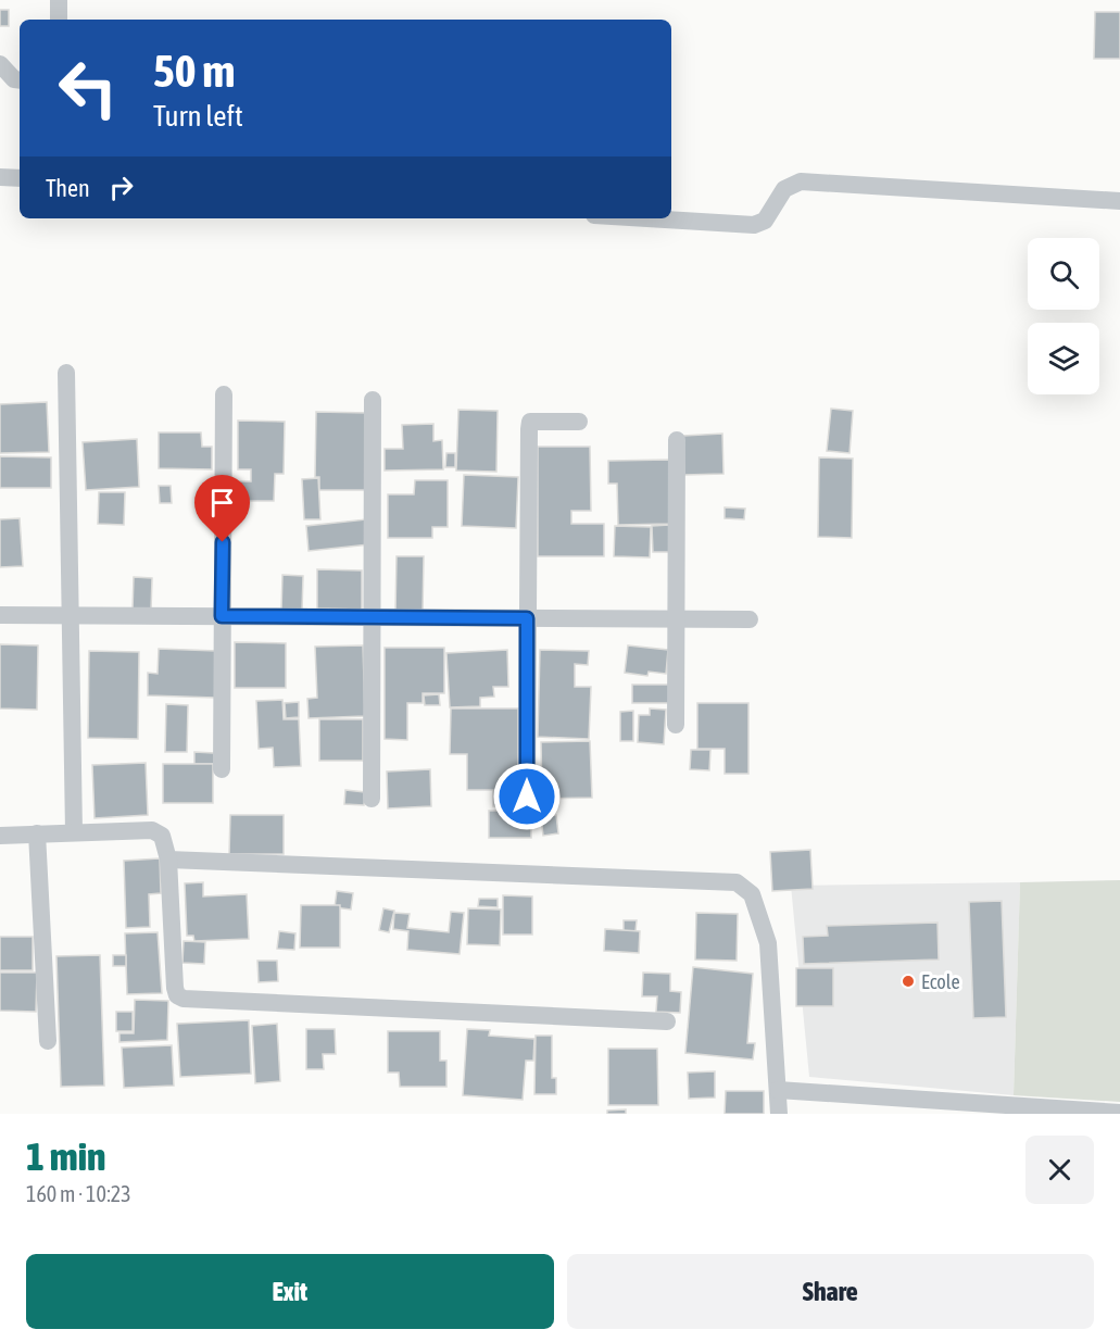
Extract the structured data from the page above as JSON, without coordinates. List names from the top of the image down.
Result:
{
  "places": ["Ecole"],
  "page": {
    "turn": ["50 m", "Turn left"],
    "then": "Then",
    "heading": ["1 min", "160 m · 10:23"],
    "buttons": ["Exit", "Share"]
  }
}
